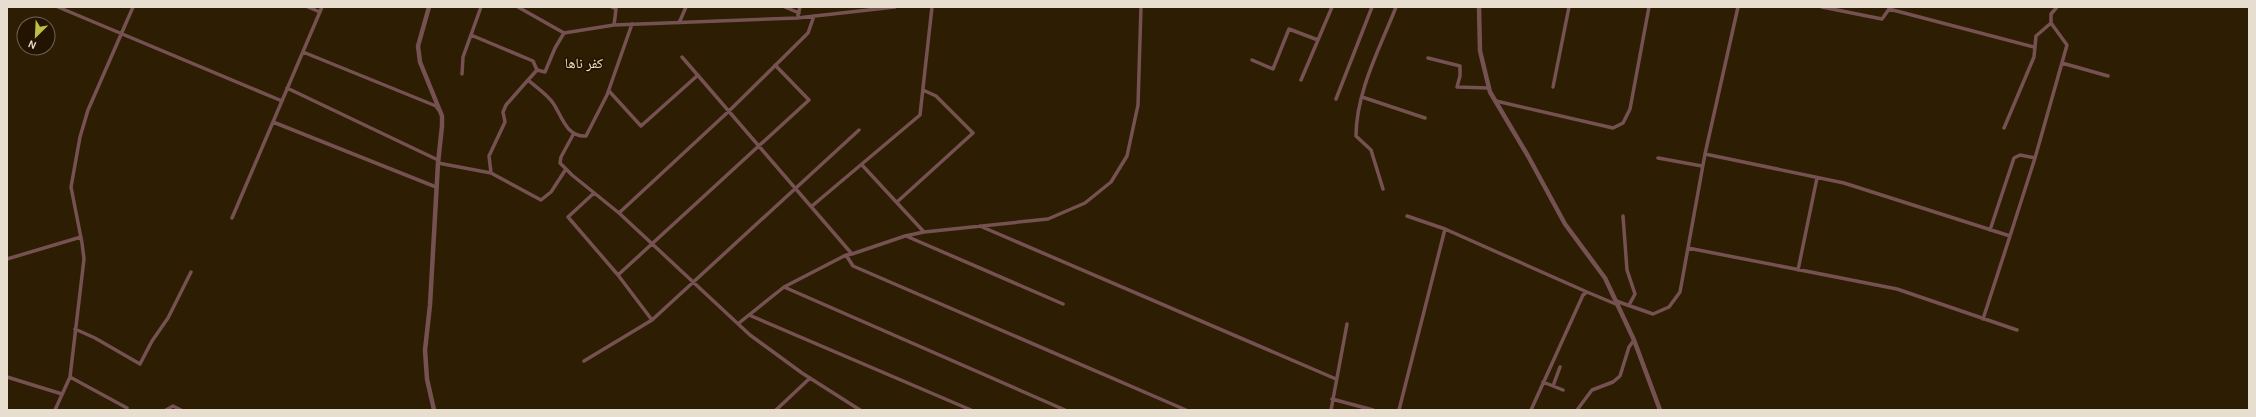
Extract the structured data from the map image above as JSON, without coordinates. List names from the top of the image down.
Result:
{
  "districts": ["كفر ناها"],
  "north": "bottom left"
}
